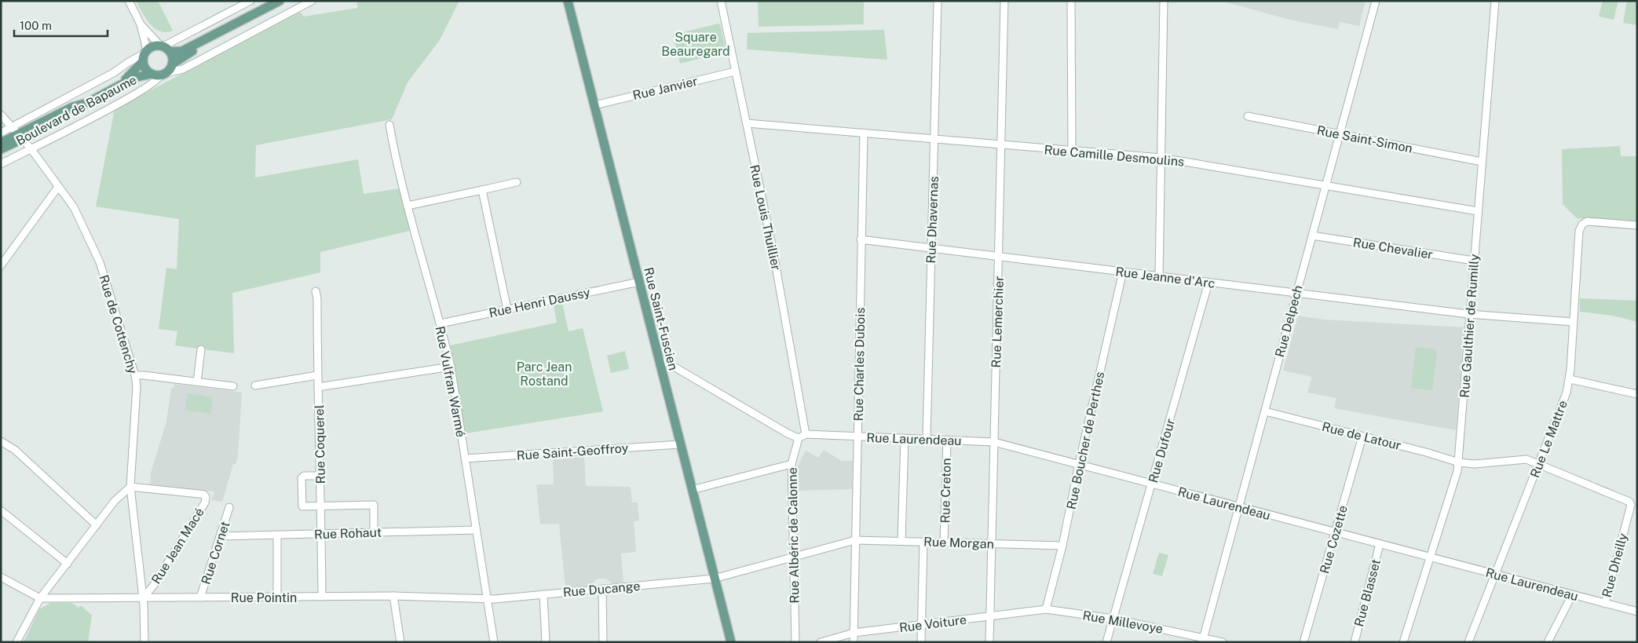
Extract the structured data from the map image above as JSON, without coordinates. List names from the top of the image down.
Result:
{
  "streets": {
    "main road": ["Boulevard de Bapaume", "Rue Saint-Fuscien"],
    "street": [
      "Rue Janvier",
      "Rue Saint-Simon",
      "Rue Camille Desmoulins",
      "Rue Louis Thuillier",
      "Rue Dhavernas",
      "Rue Chevalier",
      "Rue Jeanne d'Arc",
      "Rue Henri Daussy",
      "Rue Delpech",
      "Rue Lemerchier",
      "Rue de Cottenchy",
      "Rue Gaulthier de Rumilly",
      "Rue Charles Dubois",
      "Rue Vulfran Warmé",
      "Rue de Latour",
      "Rue Laurendeau",
      "Rue Le Mattre",
      "Rue Boucher de Perthes",
      "Rue Coquerel",
      "Rue Dufour",
      "Rue Saint-Geoffroy",
      "Rue Creton",
      "Rue Rohaut",
      "Rue Albéric de Calonne",
      "Rue Cozette",
      "Rue Morgan",
      "Rue Jean Macé",
      "Rue Cornet",
      "Rue Dheilly",
      "Rue Ducange",
      "Rue Blasset",
      "Rue Pointin",
      "Rue Millevoye",
      "Rue Voiture"
    ]
  },
  "crossings": [
    ["Rue Janvier", "Rue Louis Thuillier"],
    ["Rue Janvier", "Rue Saint-Fuscien"],
    ["Boulevard de Bapaume", "Rue de Cottenchy"],
    ["Rue Saint-Simon", "Rue Delpech"],
    ["Rue Saint-Simon", "Rue Gaulthier de Rumilly"],
    ["Rue Camille Desmoulins", "Rue Louis Thuillier"],
    ["Rue Camille Desmoulins", "Rue Dhavernas"],
    ["Rue Camille Desmoulins", "Rue Delpech"],
    ["Rue Camille Desmoulins", "Rue Lemerchier"],
    ["Rue Camille Desmoulins", "Rue Gaulthier de Rumilly"],
    ["Rue Camille Desmoulins", "Rue Charles Dubois"],
    ["Rue Louis Thuillier", "Rue Laurendeau"],
    ["Rue Louis Thuillier", "Rue Albéric de Calonne"],
    ["Rue Dhavernas", "Rue Jeanne d'Arc"],
    ["Rue Dhavernas", "Rue Laurendeau"],
    ["Rue Chevalier", "Rue Delpech"],
    ["Rue Chevalier", "Rue Gaulthier de Rumilly"],
    ["Rue Jeanne d'Arc", "Rue Delpech"],
    ["Rue Jeanne d'Arc", "Rue Lemerchier"],
    ["Rue Jeanne d'Arc", "Rue Gaulthier de Rumilly"],
    ["Rue Jeanne d'Arc", "Rue Charles Dubois"],
    ["Rue Jeanne d'Arc", "Rue Le Mattre"],
    ["Rue Jeanne d'Arc", "Rue Boucher de Perthes"],
    ["Rue Jeanne d'Arc", "Rue Dufour"],
    ["Rue Henri Daussy", "Rue Saint-Fuscien"],
    ["Rue Henri Daussy", "Rue Vulfran Warmé"],
    ["Rue Saint-Fuscien", "Rue Saint-Geoffroy"],
    ["Rue Saint-Fuscien", "Rue Ducange"],
    ["Rue Delpech", "Rue de Latour"],
    ["Rue Delpech", "Rue Laurendeau"],
    ["Rue Delpech", "Rue Millevoye"],
    ["Rue Lemerchier", "Rue Laurendeau"],
    ["Rue Lemerchier", "Rue Morgan"],
    ["Rue Lemerchier", "Rue Voiture"],
    ["Rue de Cottenchy", "Rue Jean Macé"],
    ["Rue de Cottenchy", "Rue Pointin"],
    ["Rue Gaulthier de Rumilly", "Rue de Latour"],
    ["Rue Gaulthier de Rumilly", "Rue Laurendeau"],
    ["Rue Charles Dubois", "Rue Laurendeau"],
    ["Rue Charles Dubois", "Rue Morgan"],
    ["Rue Charles Dubois", "Rue Voiture"],
    ["Rue Vulfran Warmé", "Rue Saint-Geoffroy"],
    ["Rue Vulfran Warmé", "Rue Rohaut"],
    ["Rue Vulfran Warmé", "Rue Ducange"],
    ["Rue Vulfran Warmé", "Rue Pointin"],
    ["Rue de Latour", "Rue Le Mattre"],
    ["Rue de Latour", "Rue Cozette"],
    ["Rue de Latour", "Rue Dheilly"],
    ["Rue Laurendeau", "Rue Le Mattre"],
    ["Rue Laurendeau", "Rue Boucher de Perthes"],
    ["Rue Laurendeau", "Rue Dufour"],
    ["Rue Laurendeau", "Rue Creton"],
    ["Rue Laurendeau", "Rue Albéric de Calonne"],
    ["Rue Laurendeau", "Rue Cozette"],
    ["Rue Laurendeau", "Rue Dheilly"],
    ["Rue Laurendeau", "Rue Blasset"],
    ["Rue Boucher de Perthes", "Rue Morgan"],
    ["Rue Boucher de Perthes", "Rue Millevoye"],
    ["Rue Boucher de Perthes", "Rue Voiture"],
    ["Rue Coquerel", "Rue Rohaut"],
    ["Rue Coquerel", "Rue Pointin"],
    ["Rue Dufour", "Rue Millevoye"],
    ["Rue Creton", "Rue Morgan"],
    ["Rue Rohaut", "Rue Cornet"],
    ["Rue Albéric de Calonne", "Rue Morgan"],
    ["Rue Albéric de Calonne", "Rue Ducange"],
    ["Rue Morgan", "Rue Ducange"],
    ["Rue Jean Macé", "Rue Pointin"],
    ["Rue Cornet", "Rue Pointin"],
    ["Rue Ducange", "Rue Pointin"],
    ["Rue Millevoye", "Rue Voiture"]
  ],
  "parks": ["Square Beauregard", "Parc Jean Rostand"],
  "scale_bar": "100 m"
}
